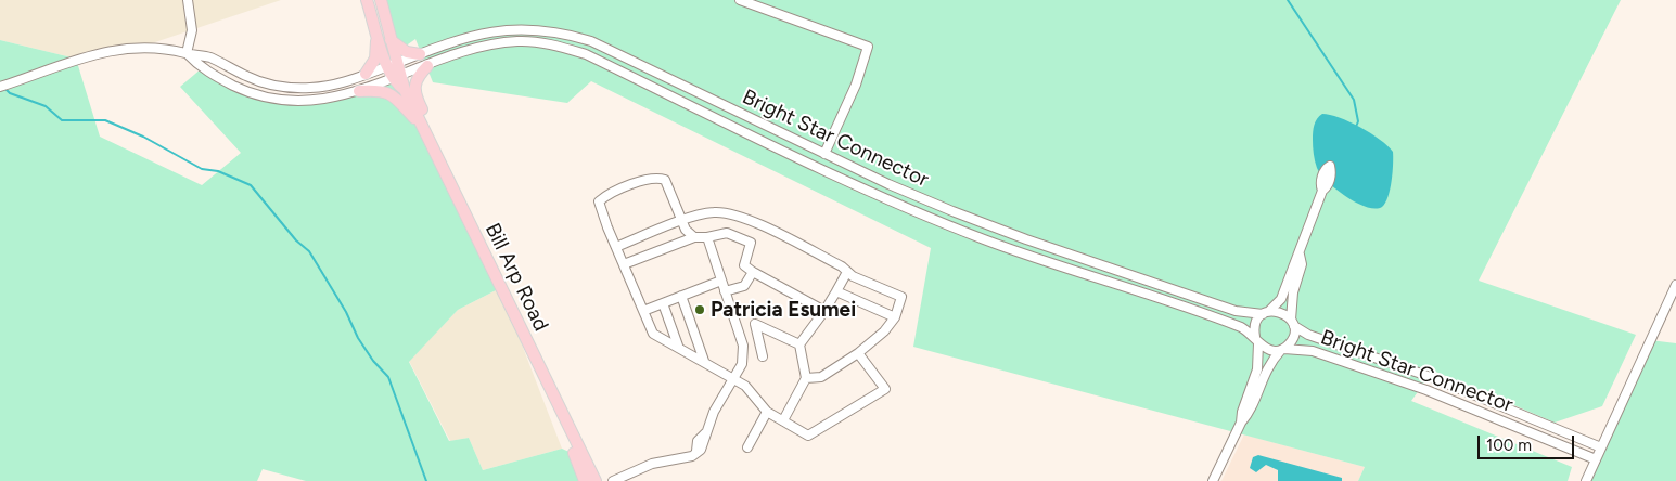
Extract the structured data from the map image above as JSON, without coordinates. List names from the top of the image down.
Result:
{
  "streets": {
    "main road": ["Bill Arp Road"],
    "street": ["Bright Star Connector"]
  },
  "crossings": [
    ["Bright Star Connector", "Bill Arp Road"]
  ],
  "places": ["Patricia Esumei"],
  "scale_bar": "100 m"
}
